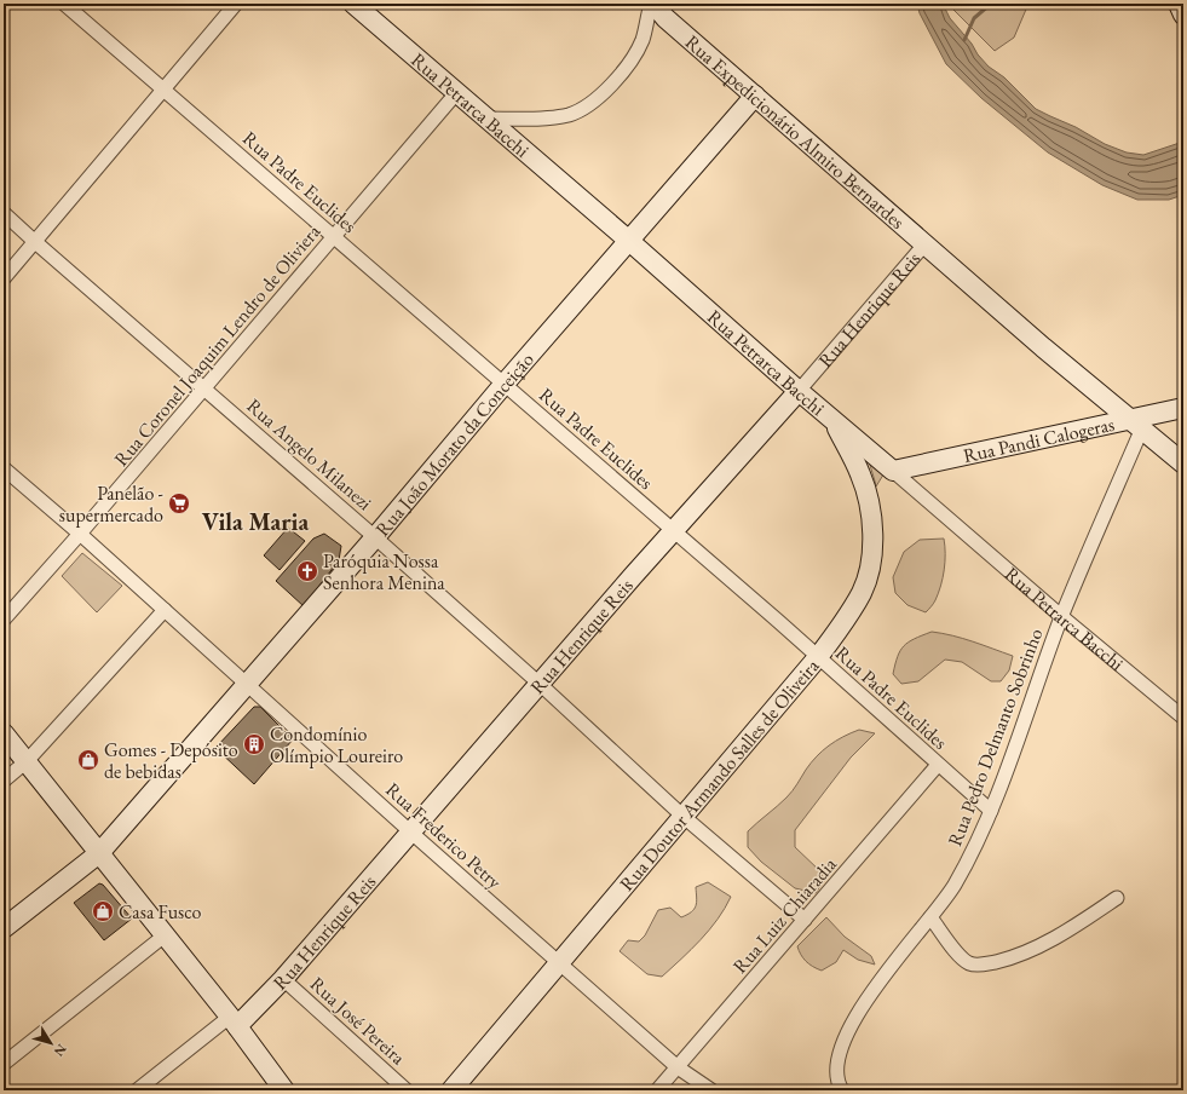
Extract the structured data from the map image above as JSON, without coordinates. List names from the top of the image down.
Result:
{
  "streets": {
    "street": [
      "Rua Petrarca Bacchi",
      "Rua Expedicionário Almiro Bernardes",
      "Rua Padre Euclides",
      "Rua Henrique Reis",
      "Rua Coronel Joaquim Lendro de Oliviera",
      "Rua Pandi Calogeras",
      "Rua João Morato da Conceição",
      "Rua Angelo Milanezi",
      "Rua Pedro Delmanto Sobrinho",
      "Rua Doutor Armando Salles de Oliveira",
      "Rua Frederico Petry",
      "Rua Luiz Chiaradia",
      "Rua José Pereira"
    ]
  },
  "crossings": [
    ["Rua Petrarca Bacchi", "Rua Henrique Reis"],
    ["Rua Petrarca Bacchi", "Rua Coronel Joaquim Lendro de Oliviera"],
    ["Rua Petrarca Bacchi", "Rua Pandi Calogeras"],
    ["Rua Petrarca Bacchi", "Rua João Morato da Conceição"],
    ["Rua Petrarca Bacchi", "Rua Pedro Delmanto Sobrinho"],
    ["Rua Petrarca Bacchi", "Rua Doutor Armando Salles de Oliveira"],
    ["Rua Expedicionário Almiro Bernardes", "Rua Henrique Reis"],
    ["Rua Expedicionário Almiro Bernardes", "Rua Pandi Calogeras"],
    ["Rua Expedicionário Almiro Bernardes", "Rua João Morato da Conceição"],
    ["Rua Expedicionário Almiro Bernardes", "Rua Pedro Delmanto Sobrinho"],
    ["Rua Padre Euclides", "Rua Henrique Reis"],
    ["Rua Padre Euclides", "Rua Coronel Joaquim Lendro de Oliviera"],
    ["Rua Padre Euclides", "Rua João Morato da Conceição"],
    ["Rua Padre Euclides", "Rua Pedro Delmanto Sobrinho"],
    ["Rua Padre Euclides", "Rua Doutor Armando Salles de Oliveira"],
    ["Rua Padre Euclides", "Rua Luiz Chiaradia"],
    ["Rua Henrique Reis", "Rua Angelo Milanezi"],
    ["Rua Henrique Reis", "Rua Frederico Petry"],
    ["Rua Henrique Reis", "Rua José Pereira"],
    ["Rua Coronel Joaquim Lendro de Oliviera", "Rua Angelo Milanezi"],
    ["Rua Coronel Joaquim Lendro de Oliviera", "Rua Frederico Petry"],
    ["Rua Pandi Calogeras", "Rua Pedro Delmanto Sobrinho"],
    ["Rua João Morato da Conceição", "Rua Angelo Milanezi"],
    ["Rua João Morato da Conceição", "Rua Frederico Petry"],
    ["Rua Angelo Milanezi", "Rua Doutor Armando Salles de Oliveira"],
    ["Rua Angelo Milanezi", "Rua Luiz Chiaradia"],
    ["Rua Doutor Armando Salles de Oliveira", "Rua Frederico Petry"],
    ["Rua Frederico Petry", "Rua Luiz Chiaradia"]
  ],
  "districts": ["Vila Maria"],
  "places": {
    "supermarket": ["Panelão - supermercado"],
    "church": ["Paróquia Nossa Senhora Menina"],
    "building": ["Condomínio Olímpio Loureiro"],
    "shop": ["Gomes - Depósito de bebidas", "Casa Fusco"]
  },
  "north": "bottom right"
}
